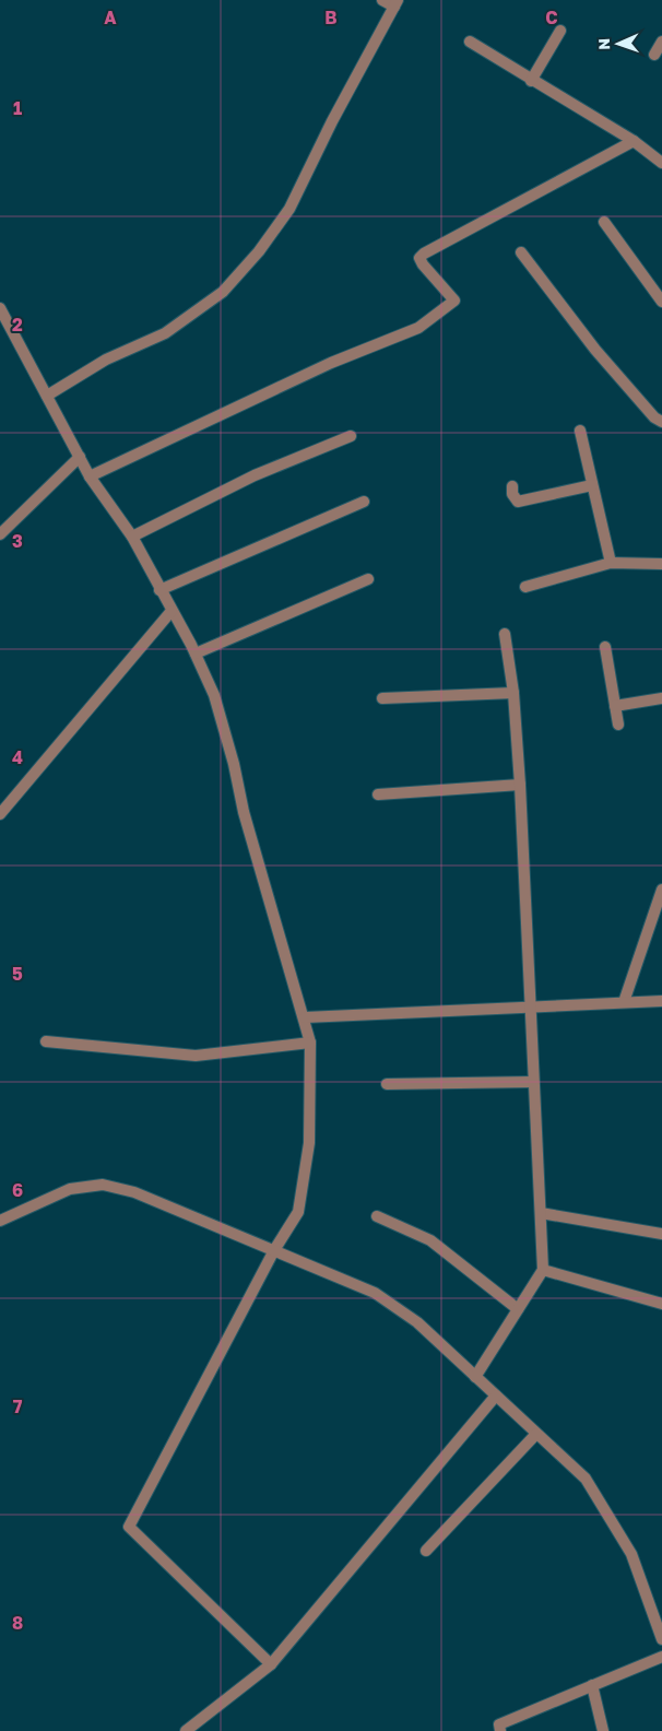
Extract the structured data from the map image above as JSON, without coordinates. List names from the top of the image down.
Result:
{
  "north": "left",
  "grid": {
    "columns": ["A", "B", "C"],
    "rows": [
      "1",
      "2",
      "3",
      "4",
      "5",
      "6",
      "7",
      "8"
    ]
  }
}
